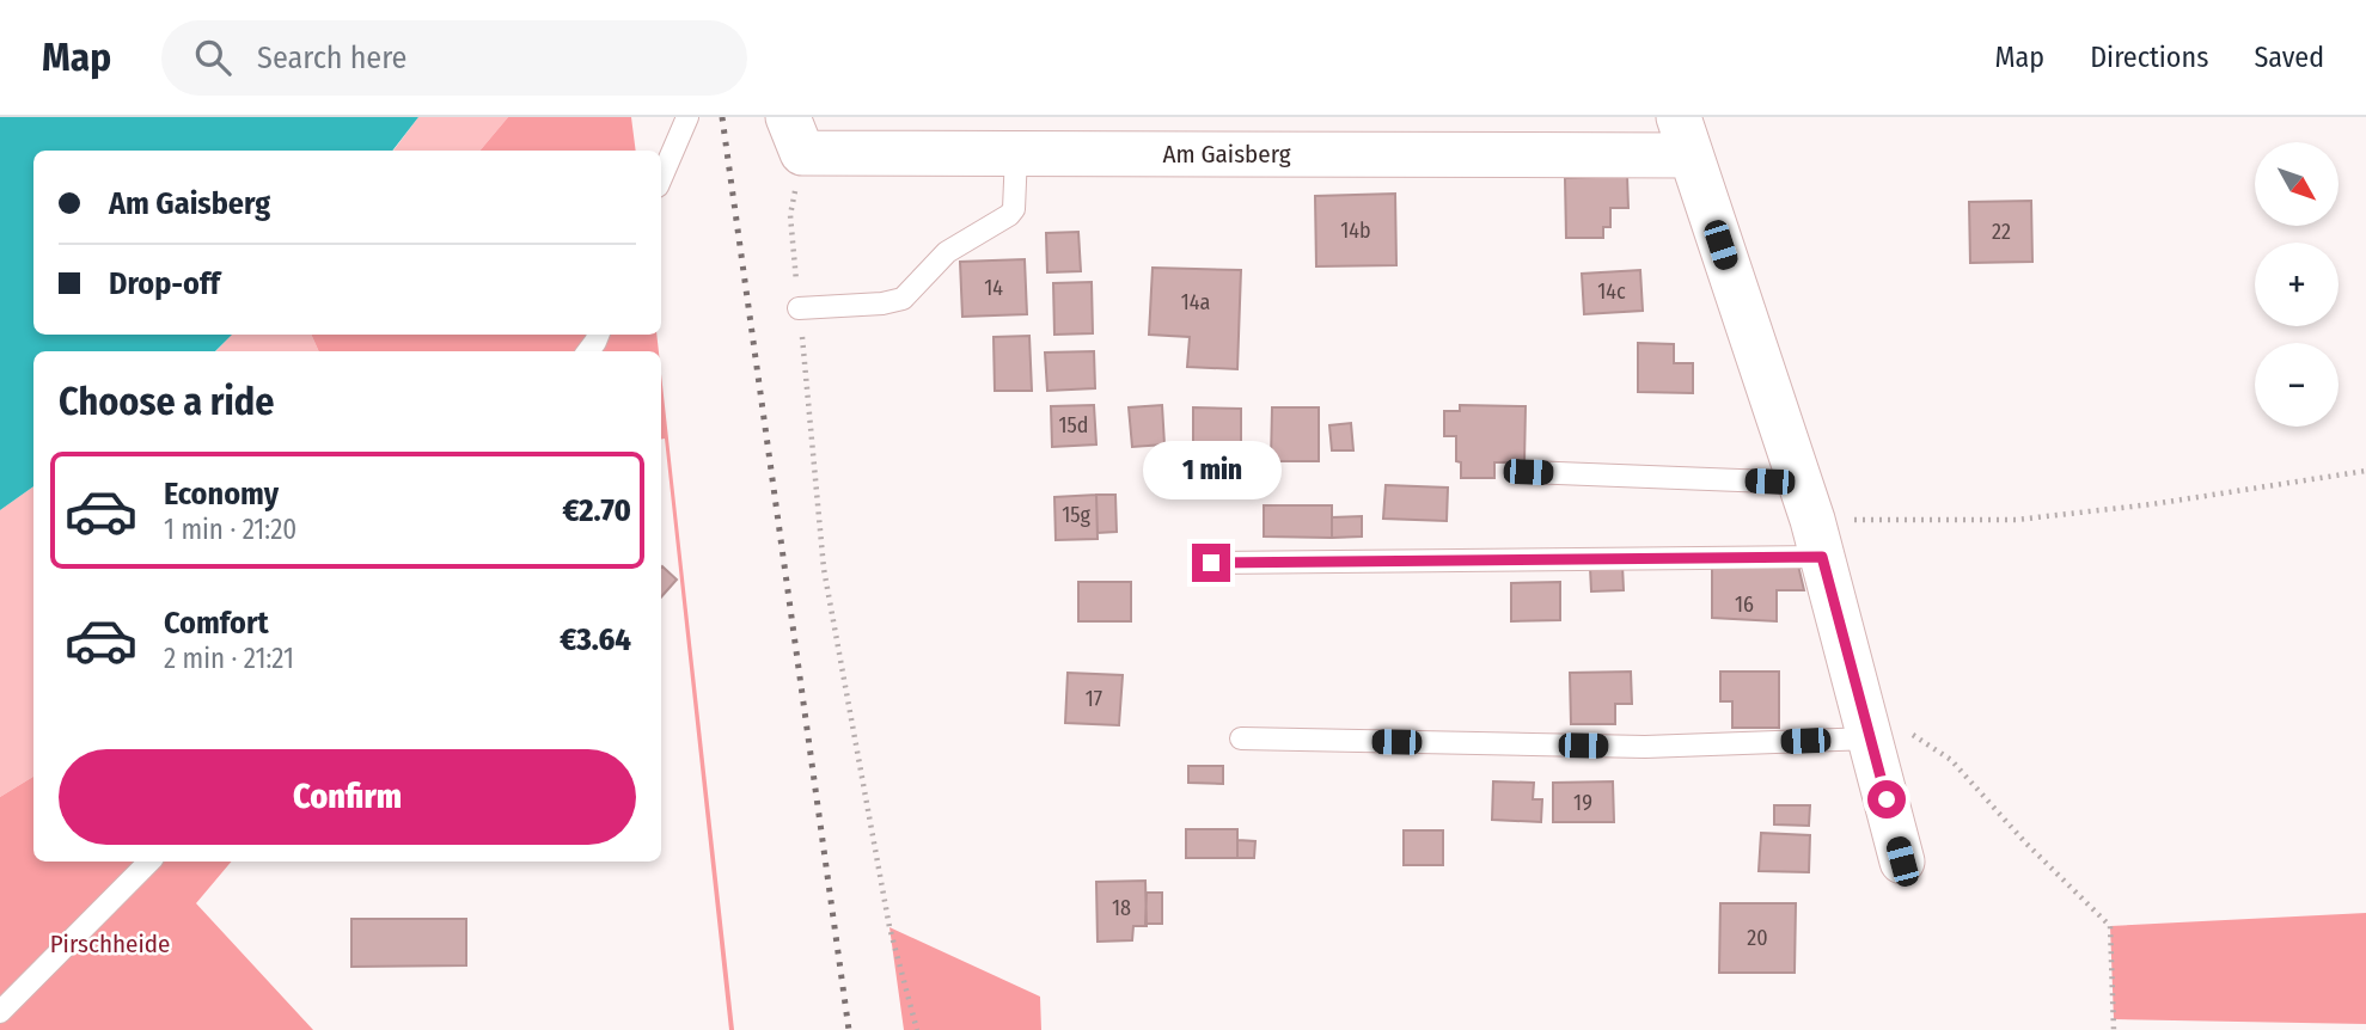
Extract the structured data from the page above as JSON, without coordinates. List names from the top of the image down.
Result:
{
  "streets": {
    "street": ["Am Gaisberg"]
  },
  "parks": ["Pirschheide"],
  "house_numbers": [
    "14b",
    "22",
    "14",
    "14c",
    "14a",
    "15d",
    "15g",
    "16",
    "17",
    "19",
    "18",
    "20"
  ],
  "north": "bottom right",
  "page": {
    "header": "Map",
    "search": "Search here",
    "nav": ["Map", "Directions", "Saved"],
    "map_buttons": ["+", "−"],
    "banner": ["Am Gaisberg", "Drop-off"],
    "heading": "Choose a ride",
    "bubble": "1 min",
    "list": [
      {
        "name": "Economy",
        "note": "1 min · 21:20",
        "value": "€2.70"
      },
      {
        "name": "Comfort",
        "note": "2 min · 21:21",
        "value": "€3.64"
      }
    ],
    "buttons": "Confirm"
  }
}
